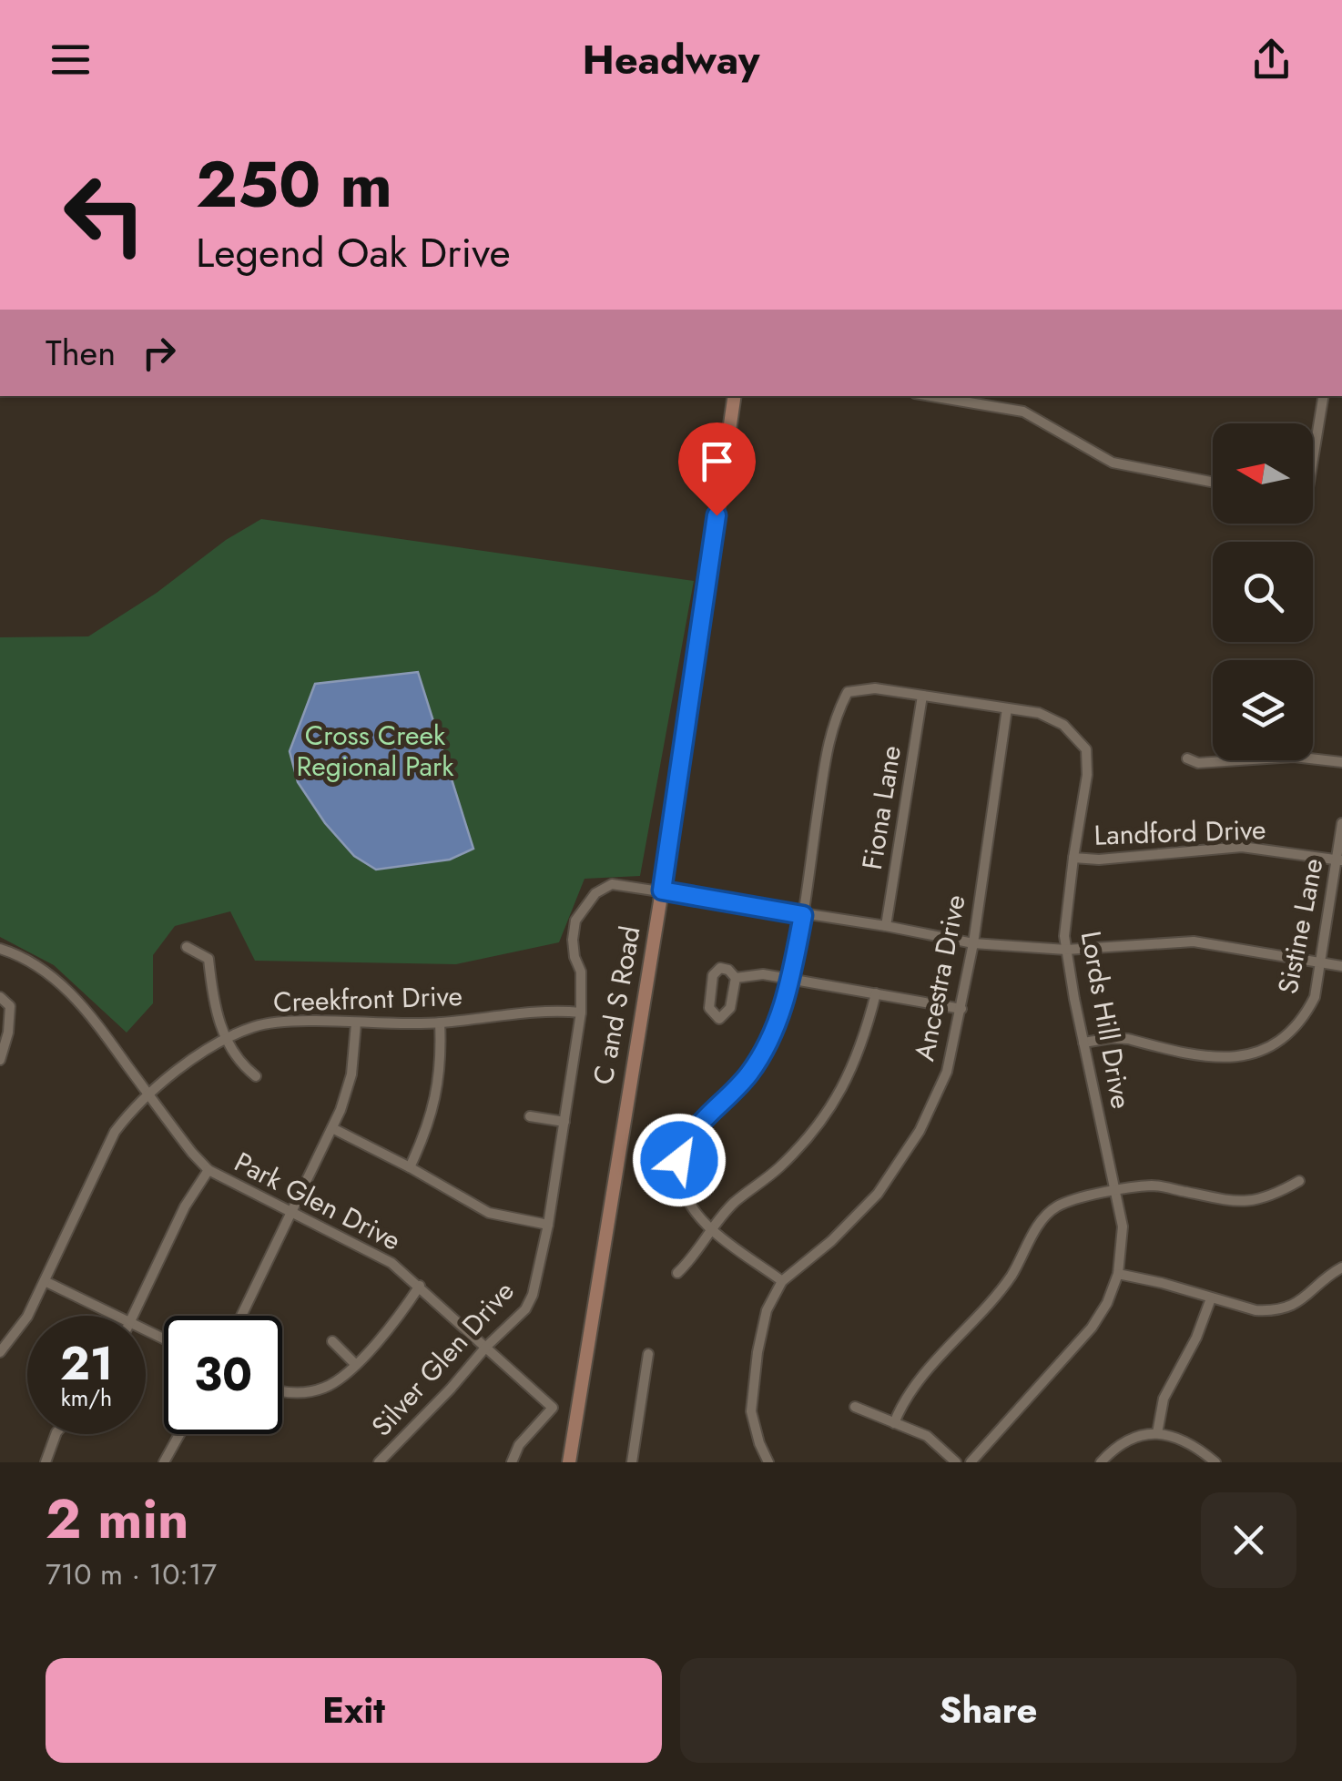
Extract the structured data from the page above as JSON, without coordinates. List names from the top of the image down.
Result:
{
  "streets": {
    "main road": ["C and S Road"],
    "street": [
      "Fiona Lane",
      "Landford Drive",
      "Sistine Lane",
      "Ancestra Drive",
      "Creekfront Drive",
      "Lords Hill Drive",
      "Park Glen Drive",
      "Silver Glen Drive"
    ]
  },
  "crossings": [
    ["Fiona Lane", "Lords Hill Drive"],
    ["Landford Drive", "Sistine Lane"],
    ["Landford Drive", "Lords Hill Drive"],
    ["Sistine Lane", "Lords Hill Drive"],
    ["Ancestra Drive", "Lords Hill Drive"],
    ["Creekfront Drive", "Park Glen Drive"],
    ["Creekfront Drive", "Silver Glen Drive"],
    ["C and S Road", "Silver Glen Drive"],
    ["Park Glen Drive", "Silver Glen Drive"]
  ],
  "parks": ["Cross Creek Regional Park"],
  "north": "left",
  "page": {
    "header": "Headway",
    "turn": ["250 m", "Legend Oak Drive"],
    "then": "Then",
    "speed": "21 km/h",
    "limit": "30",
    "heading": ["2 min", "710 m · 10:17"],
    "buttons": ["Exit", "Share"]
  }
}
